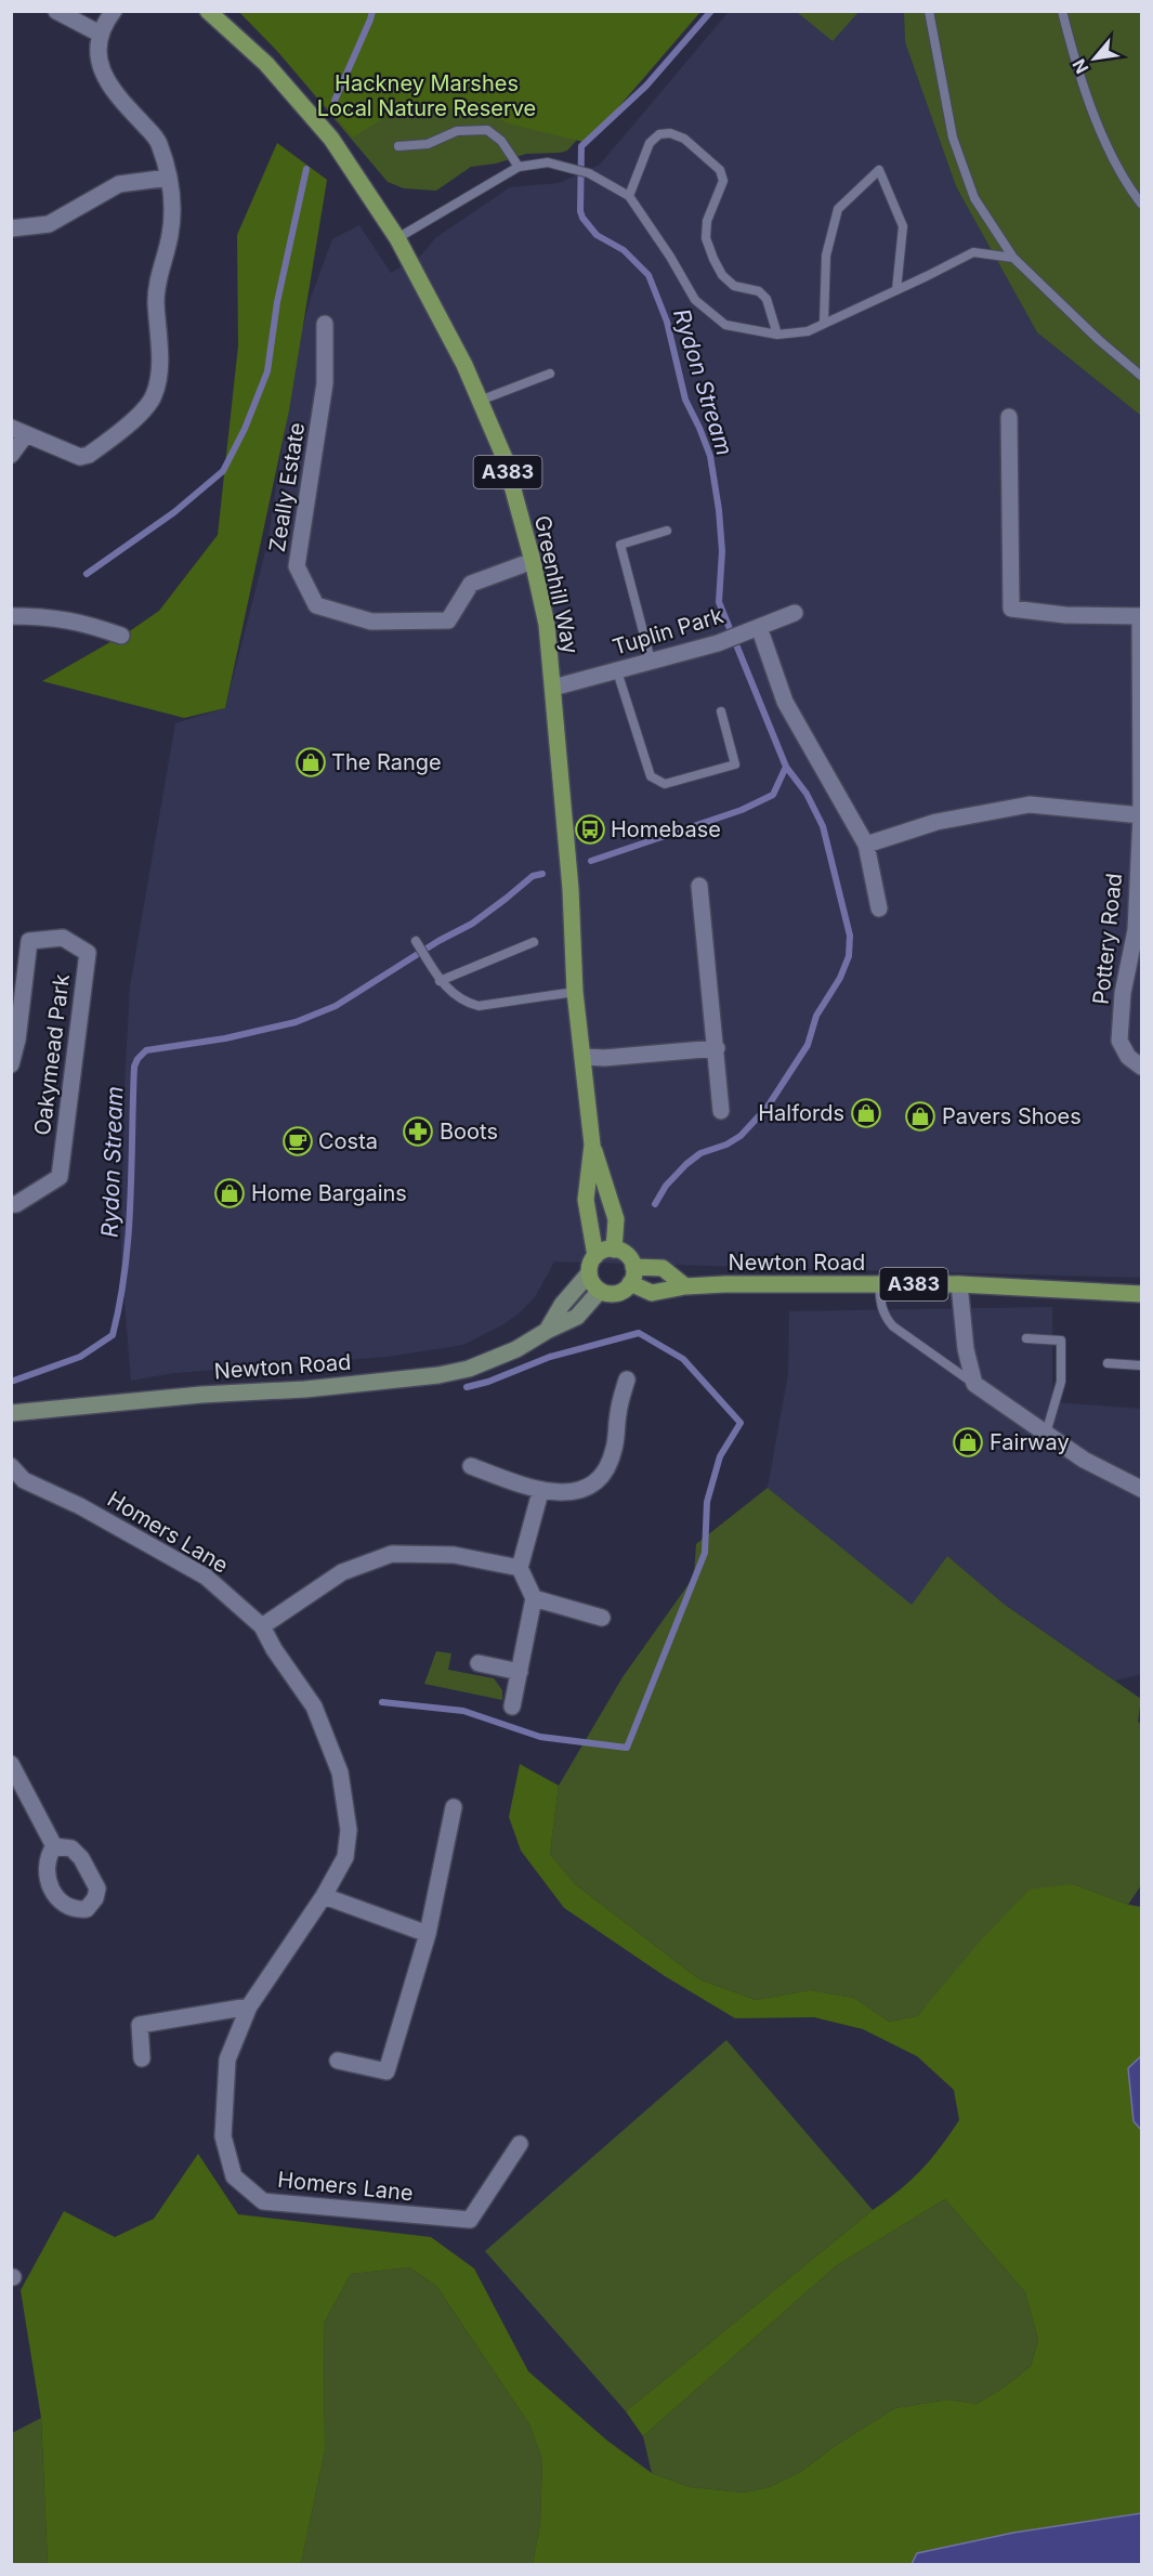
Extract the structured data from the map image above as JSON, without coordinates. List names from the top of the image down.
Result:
{
  "streets": {
    "main road": ["A383", "Greenhill Way", "Newton Road"],
    "street": [
      "Zeally Estate",
      "Tuplin Park",
      "Pottery Road",
      "Oakymead Park",
      "Homers Lane"
    ]
  },
  "crossings": [
    ["A383", "Greenhill Way"],
    ["A383", "Newton Road"],
    ["Zeally Estate", "Greenhill Way"],
    ["Greenhill Way", "Tuplin Park"],
    ["Greenhill Way", "Newton Road"]
  ],
  "water": ["Rydon Stream"],
  "parks": ["Hackney Marshes Local Nature Reserve"],
  "places": {
    "shop": [
      "The Range",
      "Halfords",
      "Pavers Shoes",
      "Home Bargains",
      "Fairway"
    ],
    "bus stop": ["Homebase"],
    "pharmacy": ["Boots"],
    "cafe": ["Costa"]
  },
  "north": "bottom left"
}
